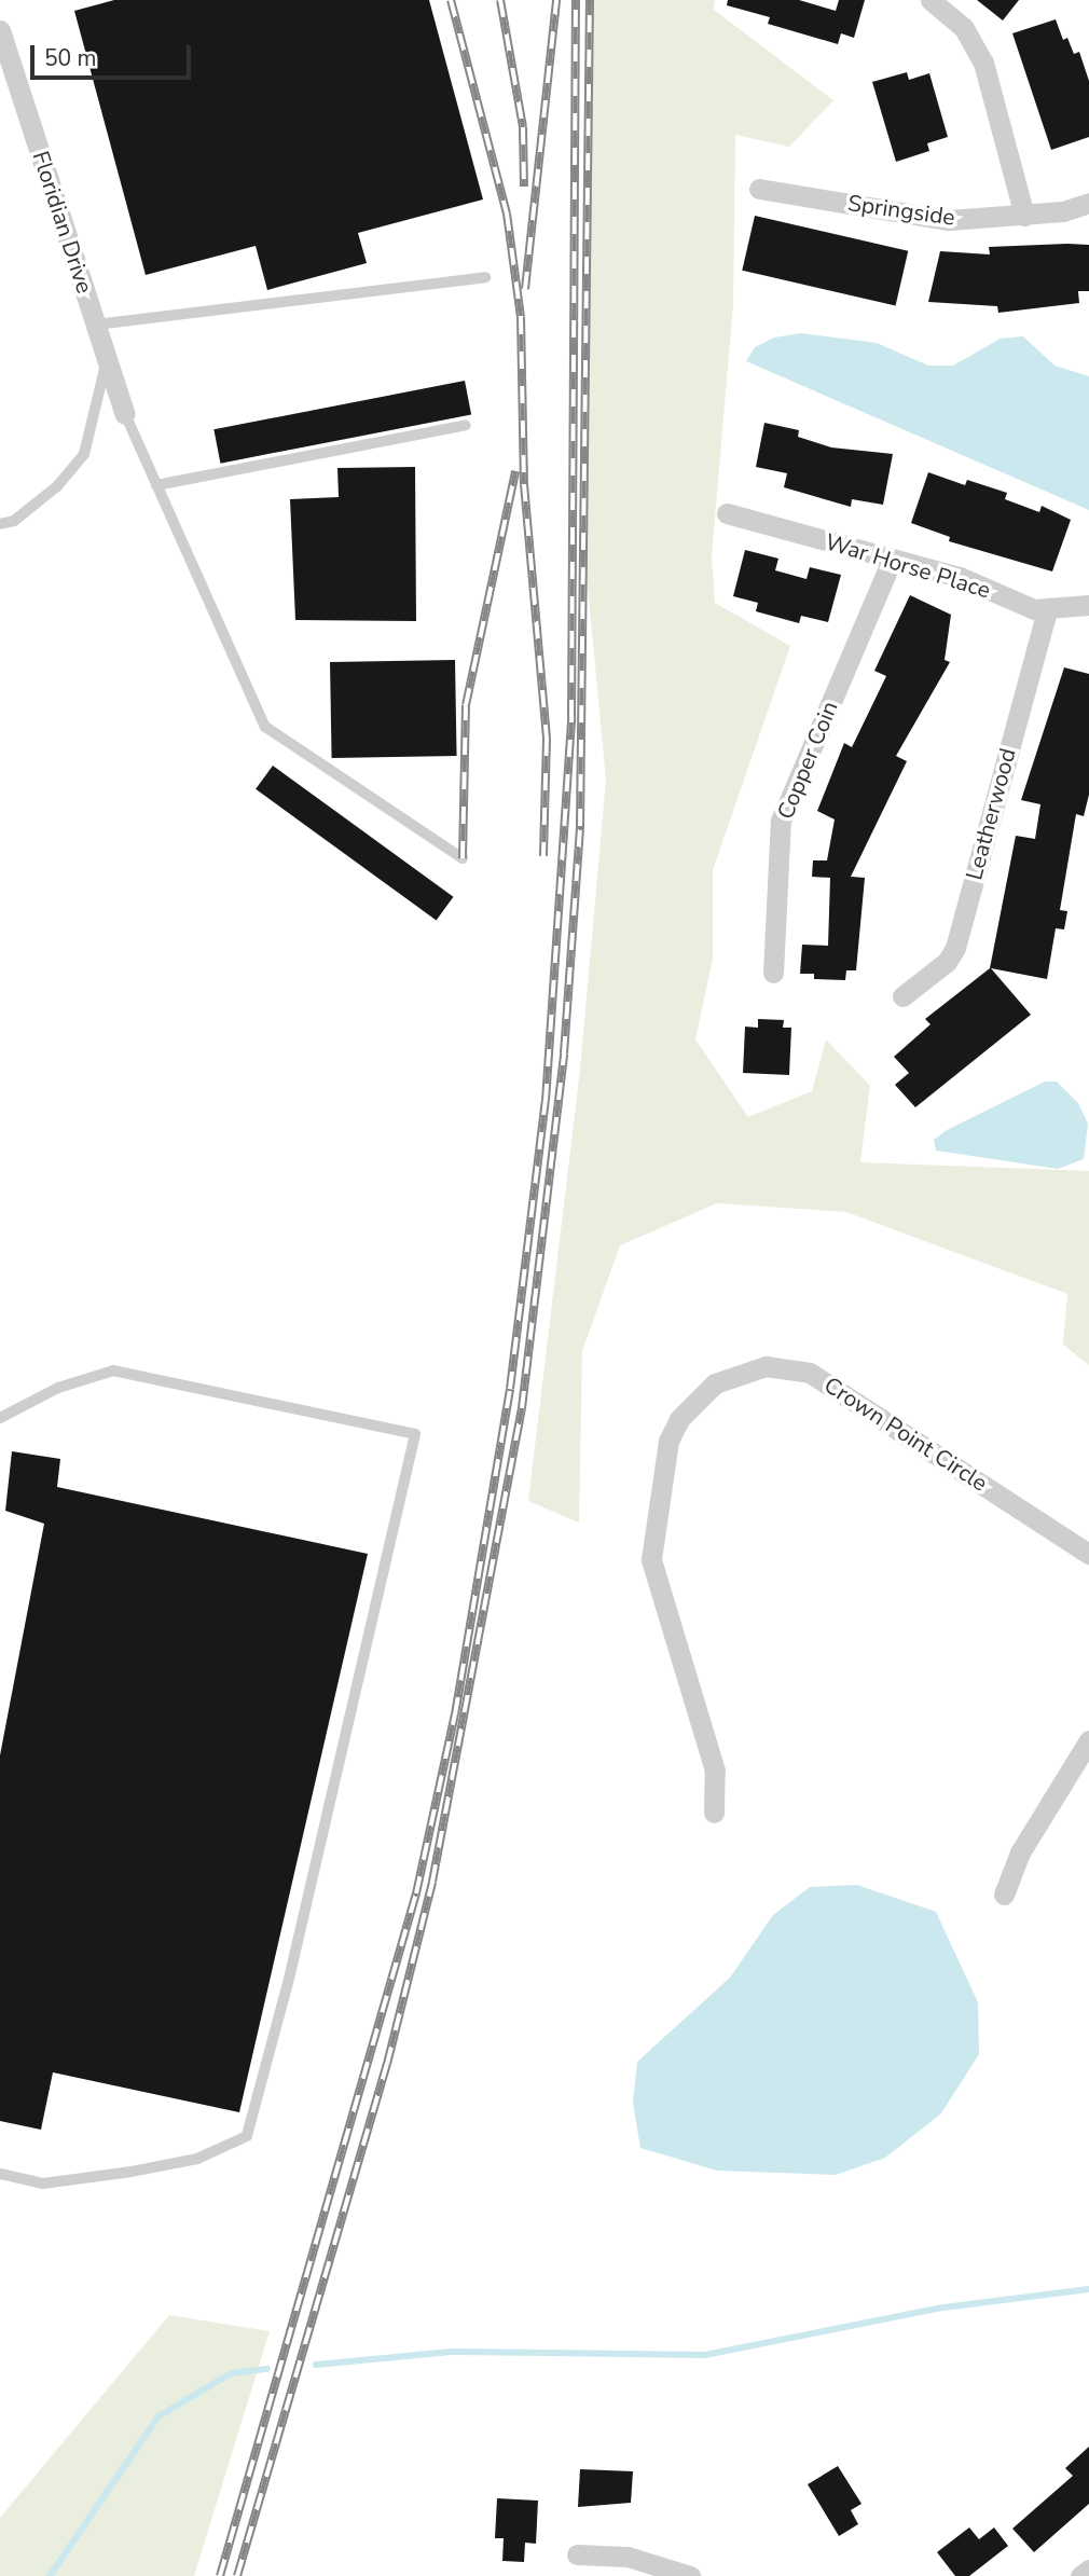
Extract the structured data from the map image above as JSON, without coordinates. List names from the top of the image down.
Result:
{
  "streets": {
    "street": [
      "Springside",
      "Floridian Drive",
      "War Horse Place",
      "Copper Coin",
      "Leatherwood",
      "Crown Point Circle"
    ]
  },
  "crossings": [
    ["War Horse Place", "Copper Coin"],
    ["War Horse Place", "Leatherwood"]
  ],
  "scale_bar": "50 m"
}
